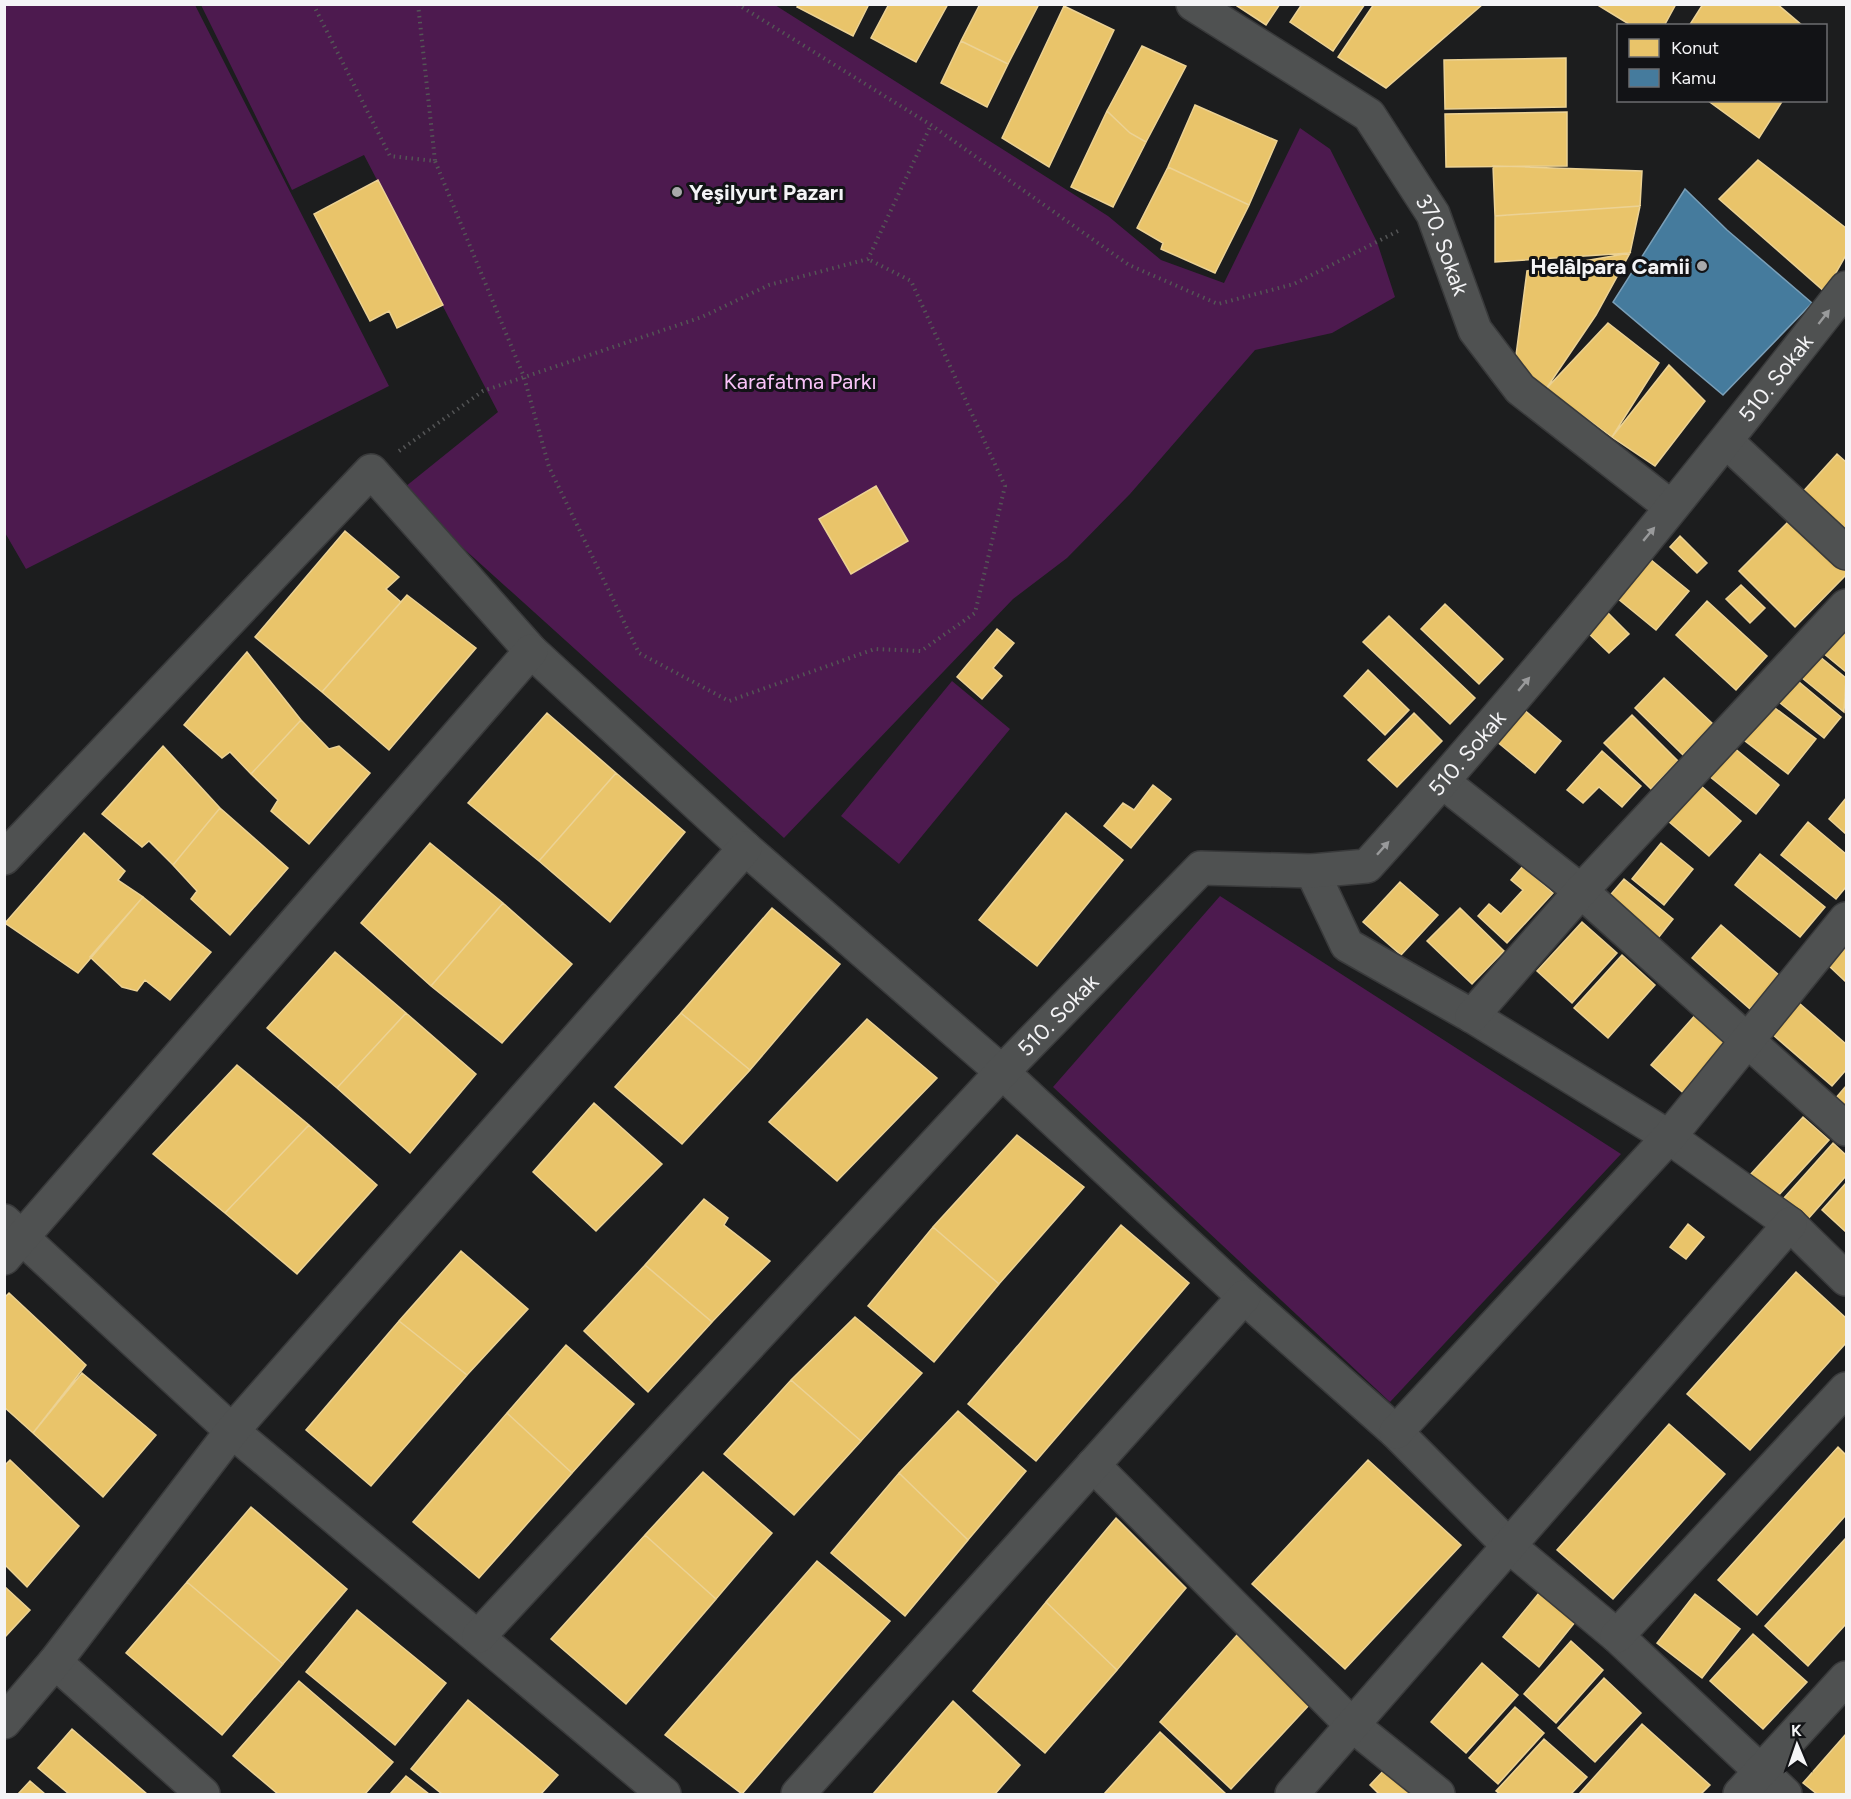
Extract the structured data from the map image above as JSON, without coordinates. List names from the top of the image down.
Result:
{
  "streets": {
    "street": ["370. Sokak", "510. Sokak"]
  },
  "crossings": [
    ["370. Sokak", "510. Sokak"]
  ],
  "parks": ["Karafatma Parkı"],
  "places": ["Yeşilyurt Pazarı", "Helâlpara Camii"],
  "legend": ["Konut", "Kamu"],
  "north": "top"
}
